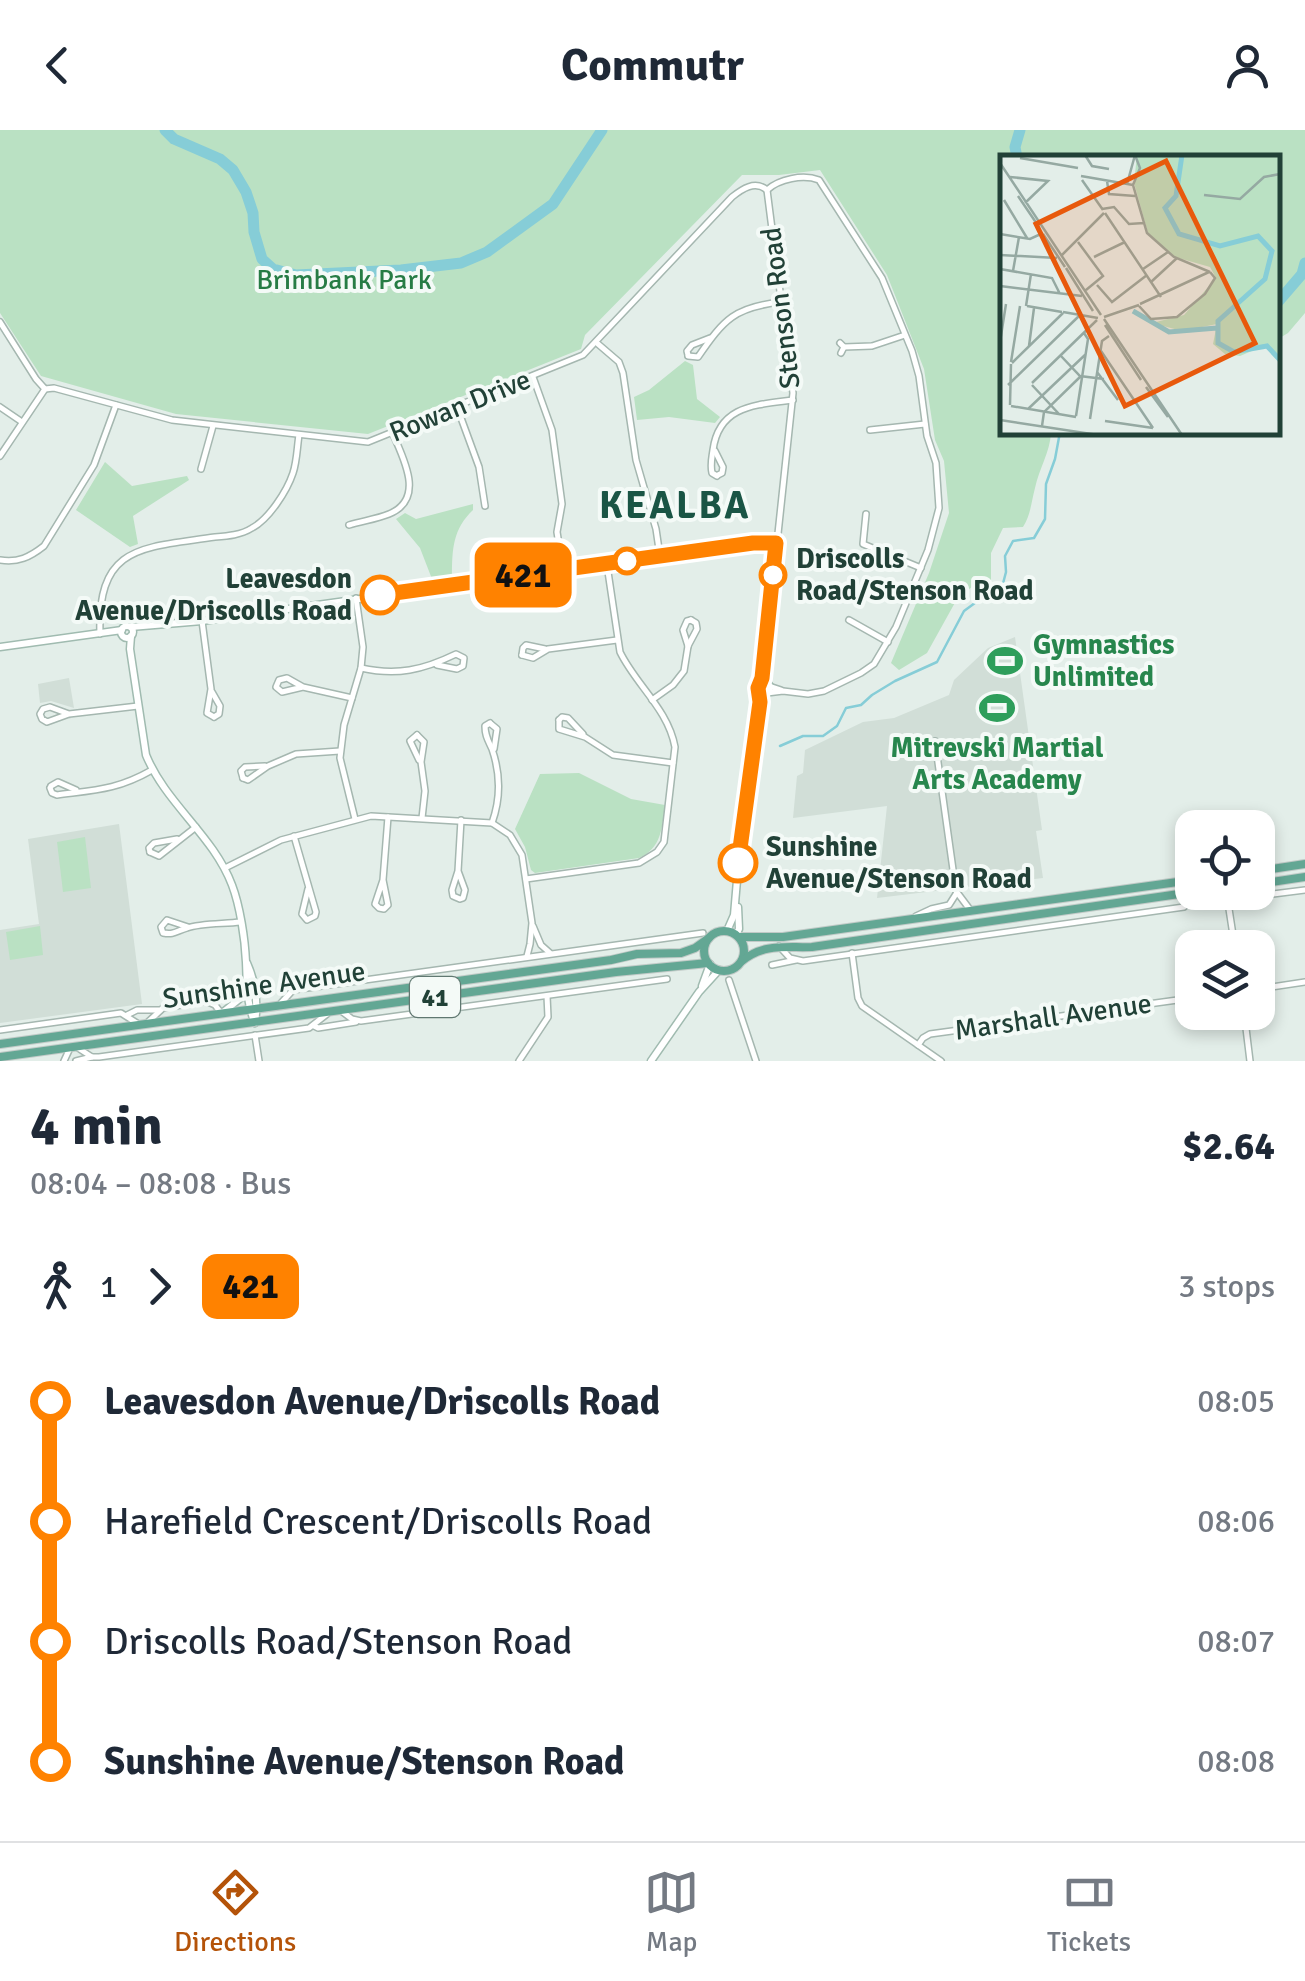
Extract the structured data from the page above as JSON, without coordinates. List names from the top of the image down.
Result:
{
  "streets": {
    "main road": ["Sunshine Avenue", "41"],
    "street": ["Stenson Road", "Rowan Drive", "Marshall Avenue"]
  },
  "crossings": [
    ["Stenson Road", "Rowan Drive"],
    ["Stenson Road", "Sunshine Avenue"],
    ["Stenson Road", "41"],
    ["Sunshine Avenue", "41"]
  ],
  "districts": ["KEALBA"],
  "parks": ["Brimbank Park"],
  "places": {
    "other": ["Driscolls Road/Stenson Road", "Leavesdon Avenue/Driscolls Road", "Sunshine Avenue/Stenson Road"],
    "sports": ["Gymnastics Unlimited", "Mitrevski Martial Arts Academy"]
  },
  "lines": ["bus line 421"],
  "page": {
    "header": "Commutr",
    "on_map": "421",
    "heading": ["4 min", "08:04 – 08:08 · Bus", "$2.64"],
    "legs": ["1", "421", "3 stops"],
    "list": [
      {
        "name": "Leavesdon Avenue/Driscolls Road",
        "value": "08:05"
      },
      {
        "name": "Harefield Crescent/Driscolls Road",
        "value": "08:06"
      },
      {
        "name": "Driscolls Road/Stenson Road",
        "value": "08:07"
      },
      {
        "name": "Sunshine Avenue/Stenson Road",
        "value": "08:08"
      }
    ],
    "tabs": ["Directions", "Map", "Tickets"]
  }
}
